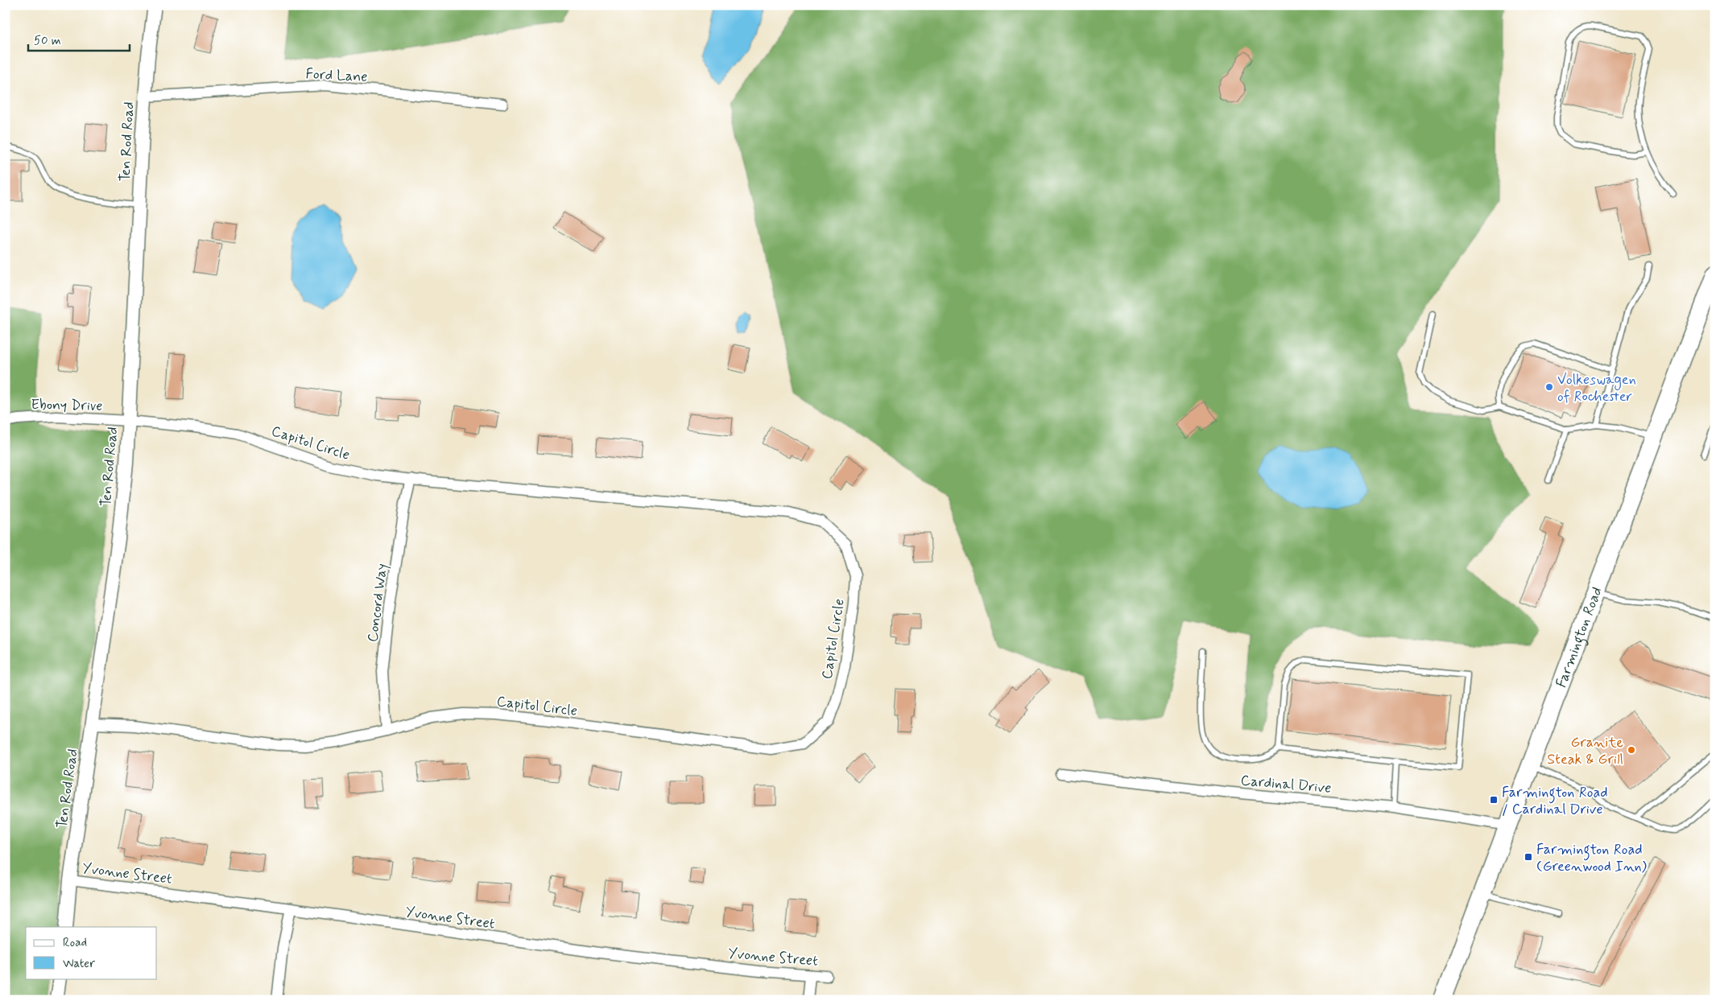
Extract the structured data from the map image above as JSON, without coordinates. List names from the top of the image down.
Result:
{
  "streets": {
    "highway": ["Farmington Road"],
    "street": [
      "Ford Lane",
      "Ten Rod Road",
      "Ebony Drive",
      "Capitol Circle",
      "Concord Way",
      "Cardinal Drive",
      "Yvonne Street"
    ]
  },
  "crossings": [
    ["Ford Lane", "Ten Rod Road"],
    ["Ten Rod Road", "Ebony Drive"],
    ["Ten Rod Road", "Capitol Circle"],
    ["Ten Rod Road", "Yvonne Street"],
    ["Ebony Drive", "Capitol Circle"],
    ["Capitol Circle", "Concord Way"],
    ["Farmington Road", "Cardinal Drive"]
  ],
  "places": {
    "other": ["Volkeswagen of Rochester", "Granite Steak & Grill"],
    "transit": ["Farmington Road / Cardinal Drive", "Farmington Road (Greenwood Inn)"]
  },
  "legend": ["Road", "Water"],
  "scale_bar": "50 m"
}
